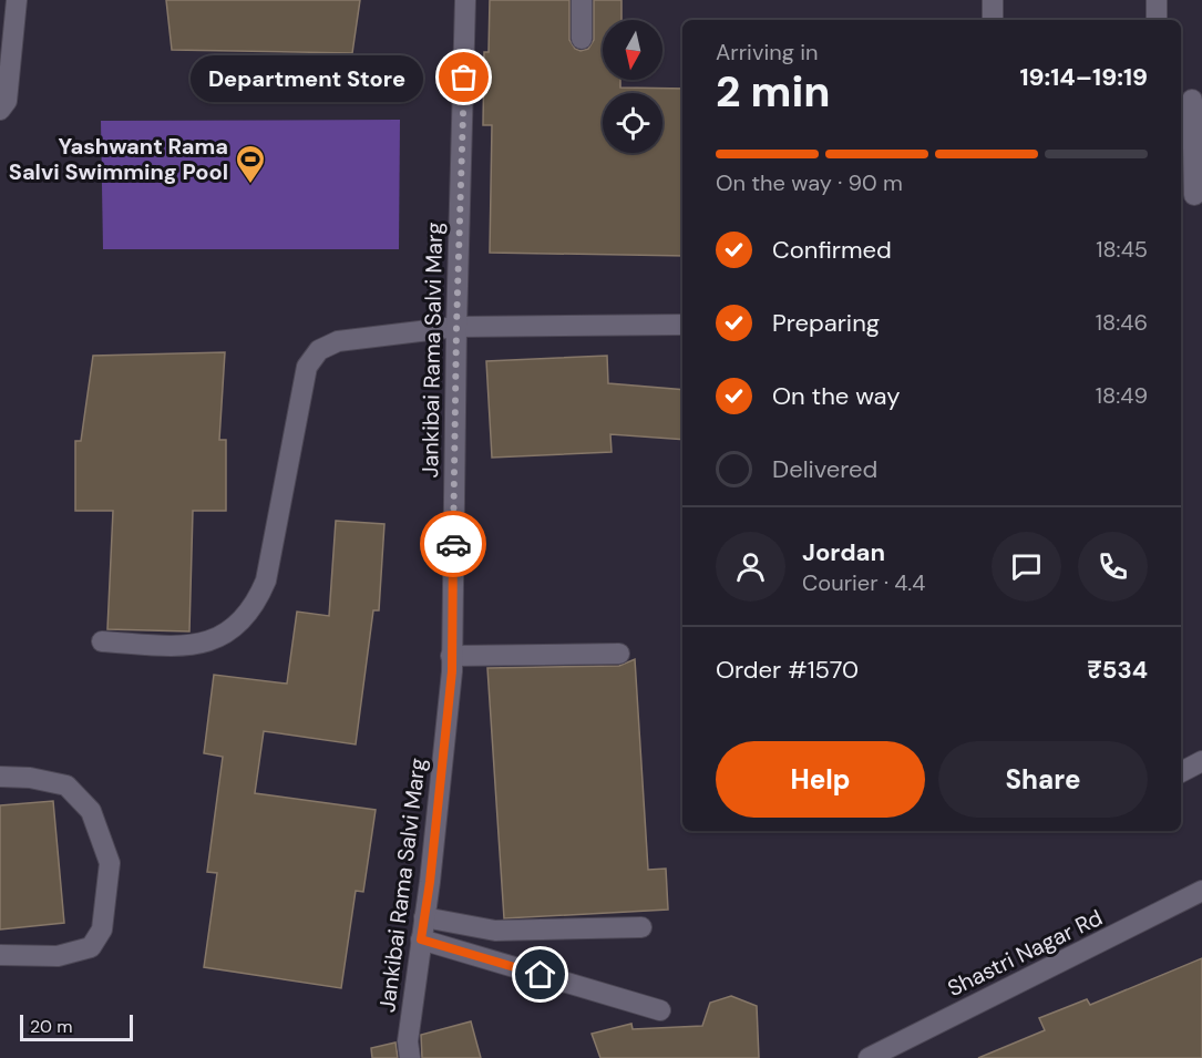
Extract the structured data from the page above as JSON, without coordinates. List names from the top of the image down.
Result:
{
  "streets": {
    "street": ["Jankibai Rama Salvi Marg", "Shastri Nagar Rd"]
  },
  "places": {
    "other": ["Department Store"],
    "sports": ["Yashwant Rama Salvi Swimming Pool"]
  },
  "scale_bar": "20 m",
  "north": "bottom",
  "page": {
    "heading": ["2 min", "Arriving in", "19:14–19:19"],
    "panel": [
      "Jordan",
      "Courier · 4.4",
      "Order #1570",
      "₹534"
    ],
    "bubble": "Department Store",
    "bar": "On the way · 90 m",
    "list": [
      ["Confirmed", "18:45"],
      ["Preparing", "18:46"],
      ["On the way", "18:49"],
      "Delivered"
    ],
    "buttons": ["Help", "Share"],
    "scale": "20 m"
  }
}
